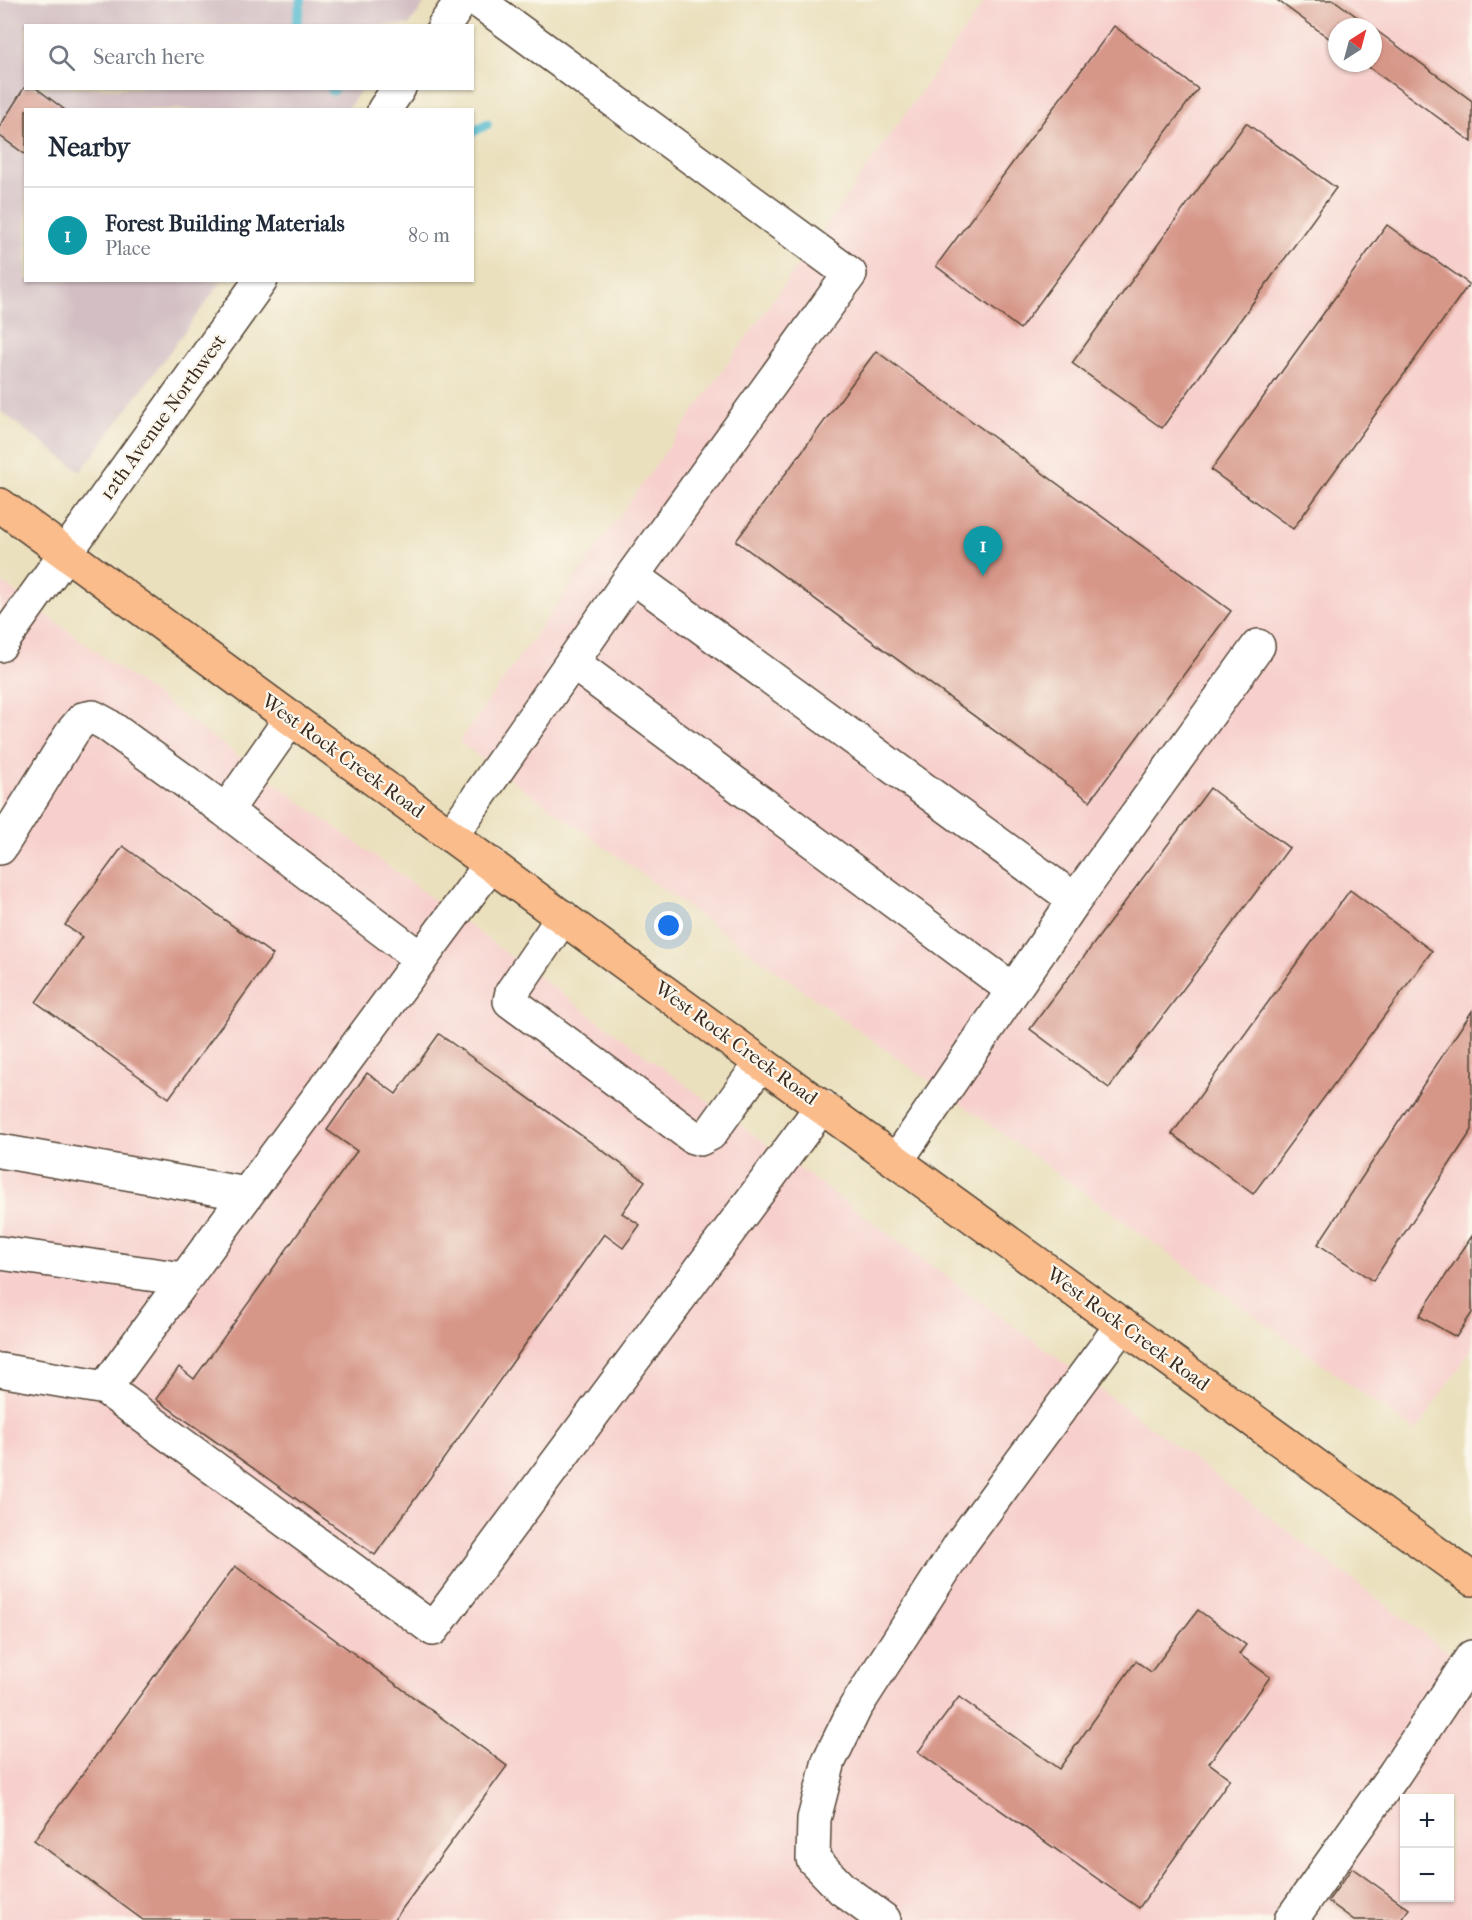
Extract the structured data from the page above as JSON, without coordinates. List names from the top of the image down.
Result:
{
  "streets": {
    "main road": ["West Rock Creek Road"],
    "street": ["12th Avenue Northwest"]
  },
  "crossings": [
    ["12th Avenue Northwest", "West Rock Creek Road"]
  ],
  "north": "top right",
  "page": {
    "search": "Search here",
    "heading": "Nearby",
    "list": [
      {
        "mark": "1",
        "name": "Forest Building Materials",
        "note": "Place",
        "value": "80 m"
      }
    ],
    "pins": "1",
    "map_buttons": ["+", "−"]
  }
}
